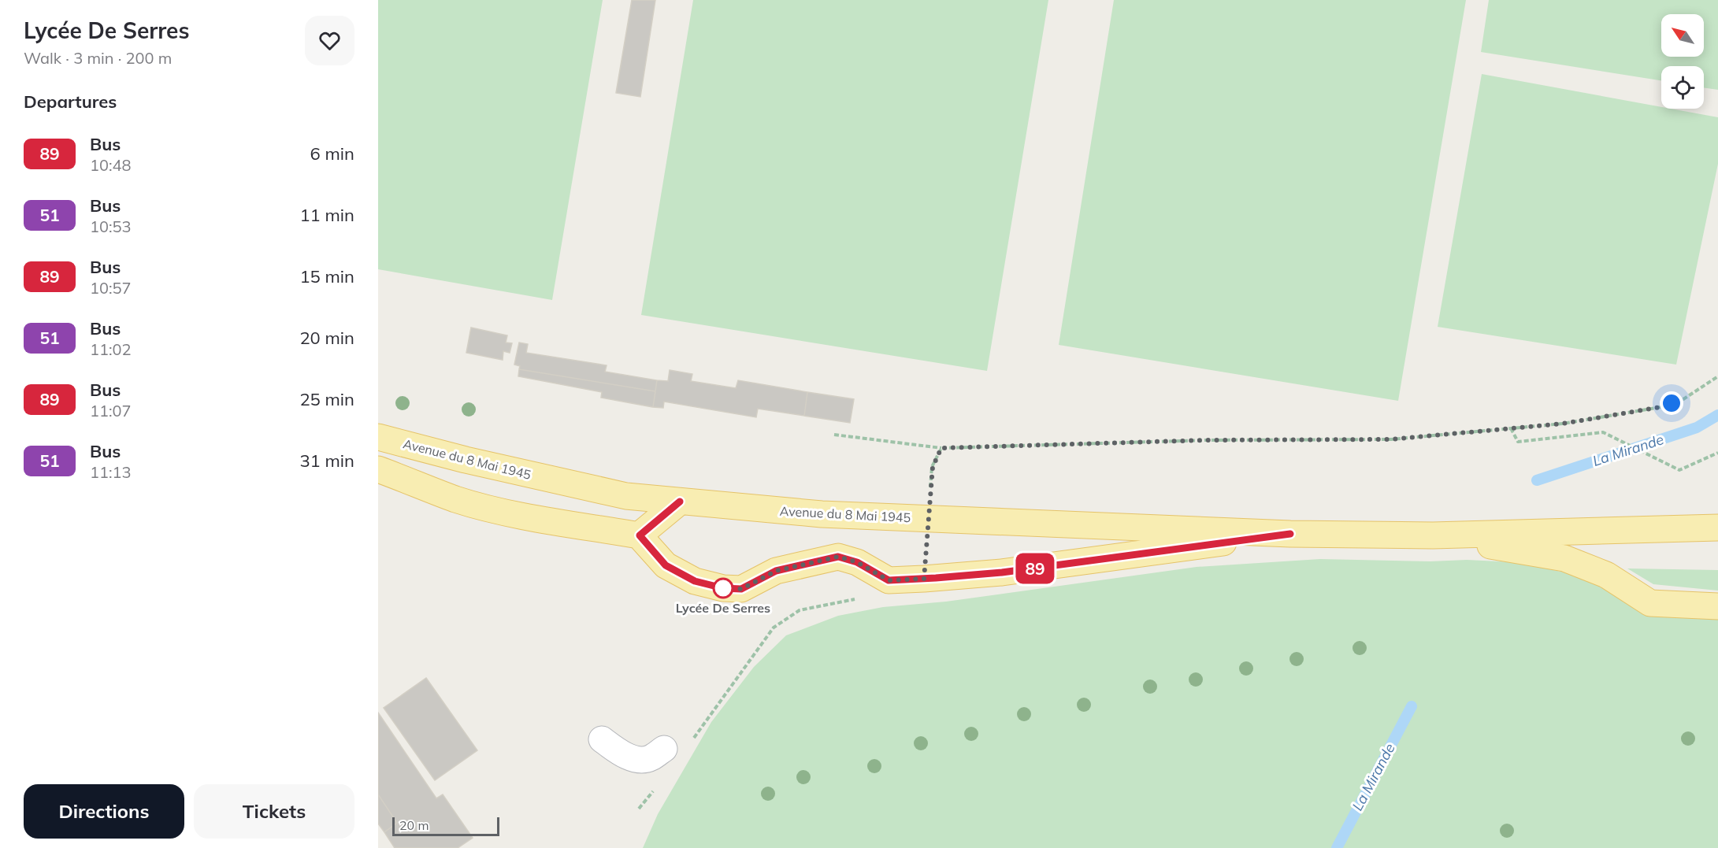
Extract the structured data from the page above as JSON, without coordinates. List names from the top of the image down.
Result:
{
  "streets": {
    "main road": ["Avenue du 8 Mai 1945"]
  },
  "water": ["La Mirande"],
  "places": ["Lycée De Serres"],
  "lines": ["bus line 89"],
  "scale_bar": "20 m",
  "north": "top left",
  "page": {
    "heading": [
      ["Lycée De Serres", "Walk · 3 min · 200 m"],
      "Departures"
    ],
    "on_map": "89",
    "list": [
      {
        "mark": "89",
        "name": "Bus",
        "note": "10:48",
        "value": "6 min"
      },
      {
        "mark": "51",
        "name": "Bus",
        "note": "10:53",
        "value": "11 min"
      },
      {
        "mark": "89",
        "name": "Bus",
        "note": "10:57",
        "value": "15 min"
      },
      {
        "mark": "51",
        "name": "Bus",
        "note": "11:02",
        "value": "20 min"
      },
      {
        "mark": "89",
        "name": "Bus",
        "note": "11:07",
        "value": "25 min"
      },
      {
        "mark": "51",
        "name": "Bus",
        "note": "11:13",
        "value": "31 min"
      }
    ],
    "buttons": ["Directions", "Tickets"],
    "scale": "20 m"
  }
}
